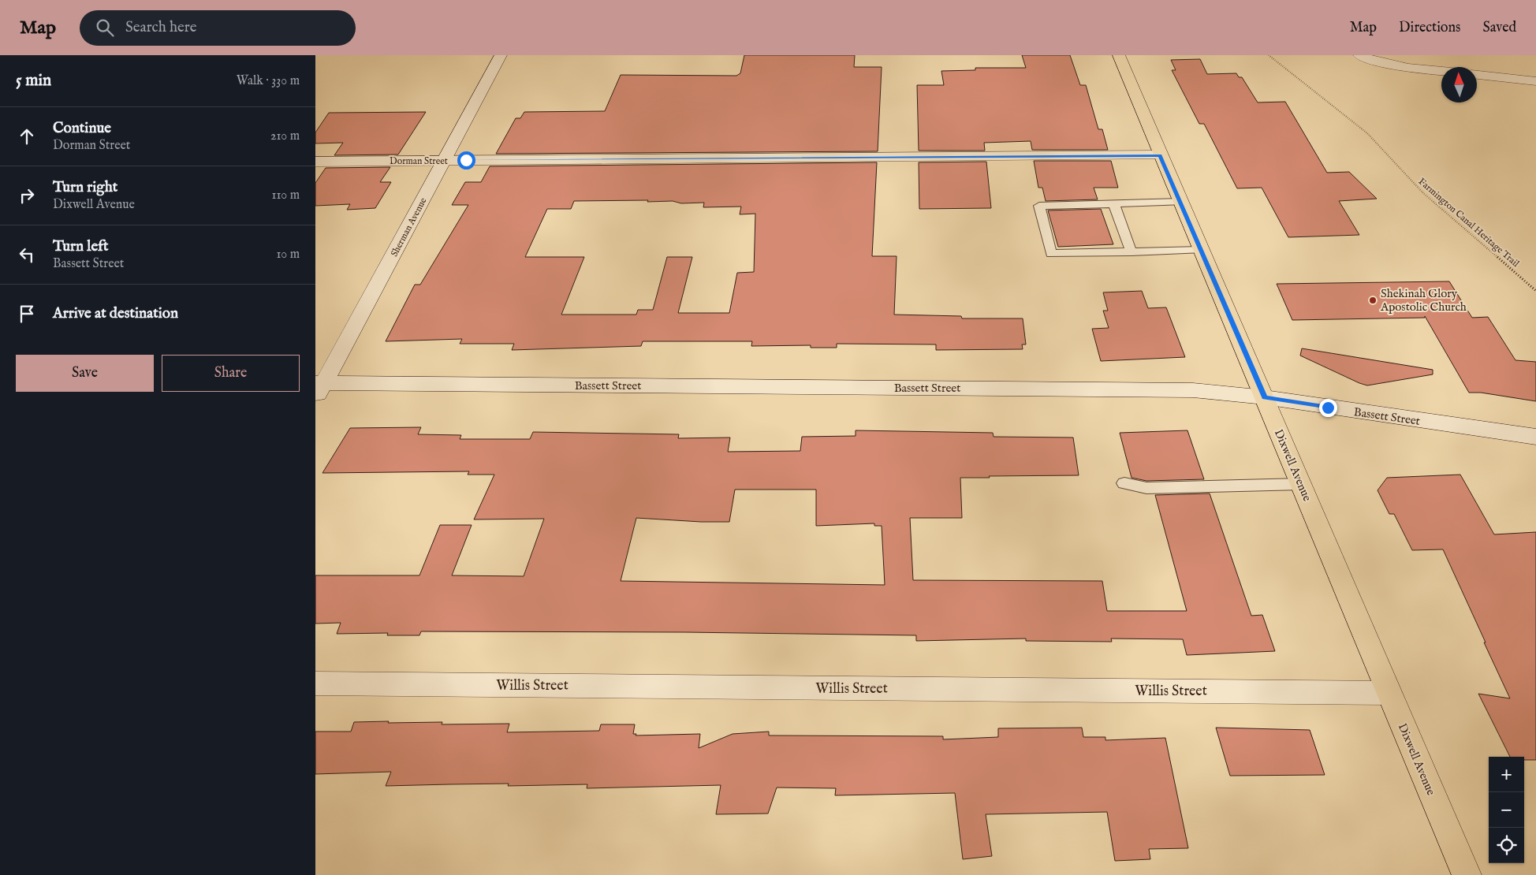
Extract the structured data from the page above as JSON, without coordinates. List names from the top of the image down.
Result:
{
  "streets": {
    "main road": ["Dixwell Avenue"],
    "street": [
      "Dorman Street",
      "Sherman Avenue",
      "Bassett Street",
      "Willis Street"
    ],
    "path": ["Farmington Canal Heritage Trail"]
  },
  "crossings": [
    ["Dorman Street", "Sherman Avenue"],
    ["Dorman Street", "Dixwell Avenue"],
    ["Sherman Avenue", "Bassett Street"],
    ["Bassett Street", "Dixwell Avenue"],
    ["Dixwell Avenue", "Willis Street"]
  ],
  "places": ["Shekinah Glory Apostolic Church"],
  "north": "top",
  "page": {
    "header": "Map",
    "search": "Search here",
    "nav": ["Map", "Directions", "Saved"],
    "heading": ["5 min", "Walk · 330 m"],
    "list": [
      ["Continue", "Dorman Street", "210 m"],
      ["Turn right", "Dixwell Avenue", "110 m"],
      ["Turn left", "Bassett Street", "10 m"],
      "Arrive at destination"
    ],
    "buttons": ["Save", "Share"],
    "map_buttons": ["+", "−"]
  }
}
